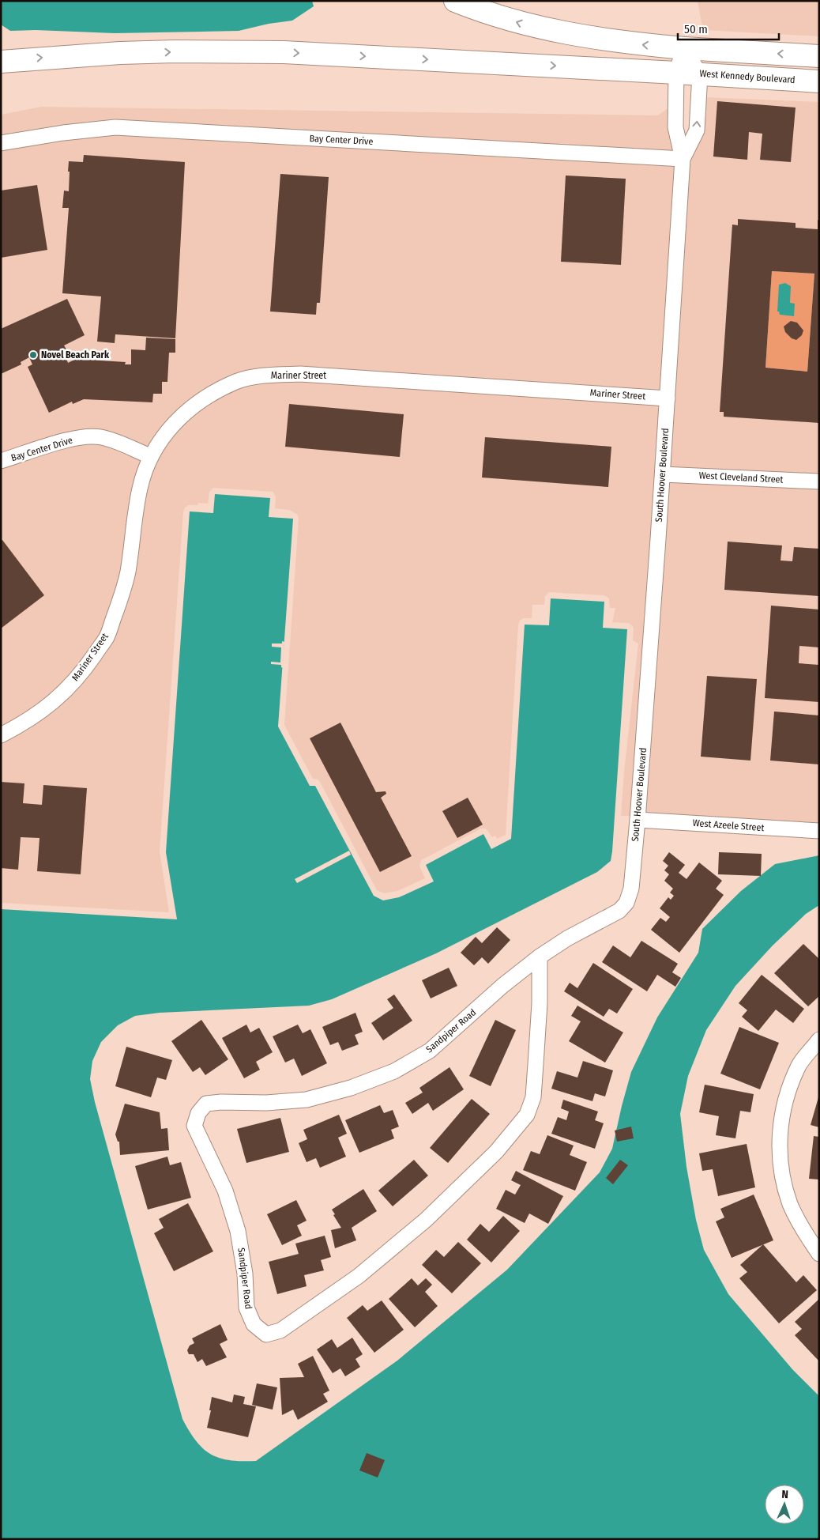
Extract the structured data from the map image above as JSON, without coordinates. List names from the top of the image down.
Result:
{
  "streets": {
    "main road": ["West Kennedy Boulevard"],
    "street": [
      "Bay Center Drive",
      "Mariner Street",
      "South Hoover Boulevard",
      "West Cleveland Street",
      "West Azeele Street",
      "Sandpiper Road"
    ]
  },
  "crossings": [
    ["West Kennedy Boulevard", "South Hoover Boulevard"],
    ["Bay Center Drive", "Mariner Street"],
    ["Bay Center Drive", "South Hoover Boulevard"],
    ["Mariner Street", "South Hoover Boulevard"],
    ["South Hoover Boulevard", "West Cleveland Street"],
    ["South Hoover Boulevard", "West Azeele Street"],
    ["South Hoover Boulevard", "Sandpiper Road"]
  ],
  "places": ["Novel Beach Park"],
  "scale_bar": "50 m",
  "north": "top"
}
